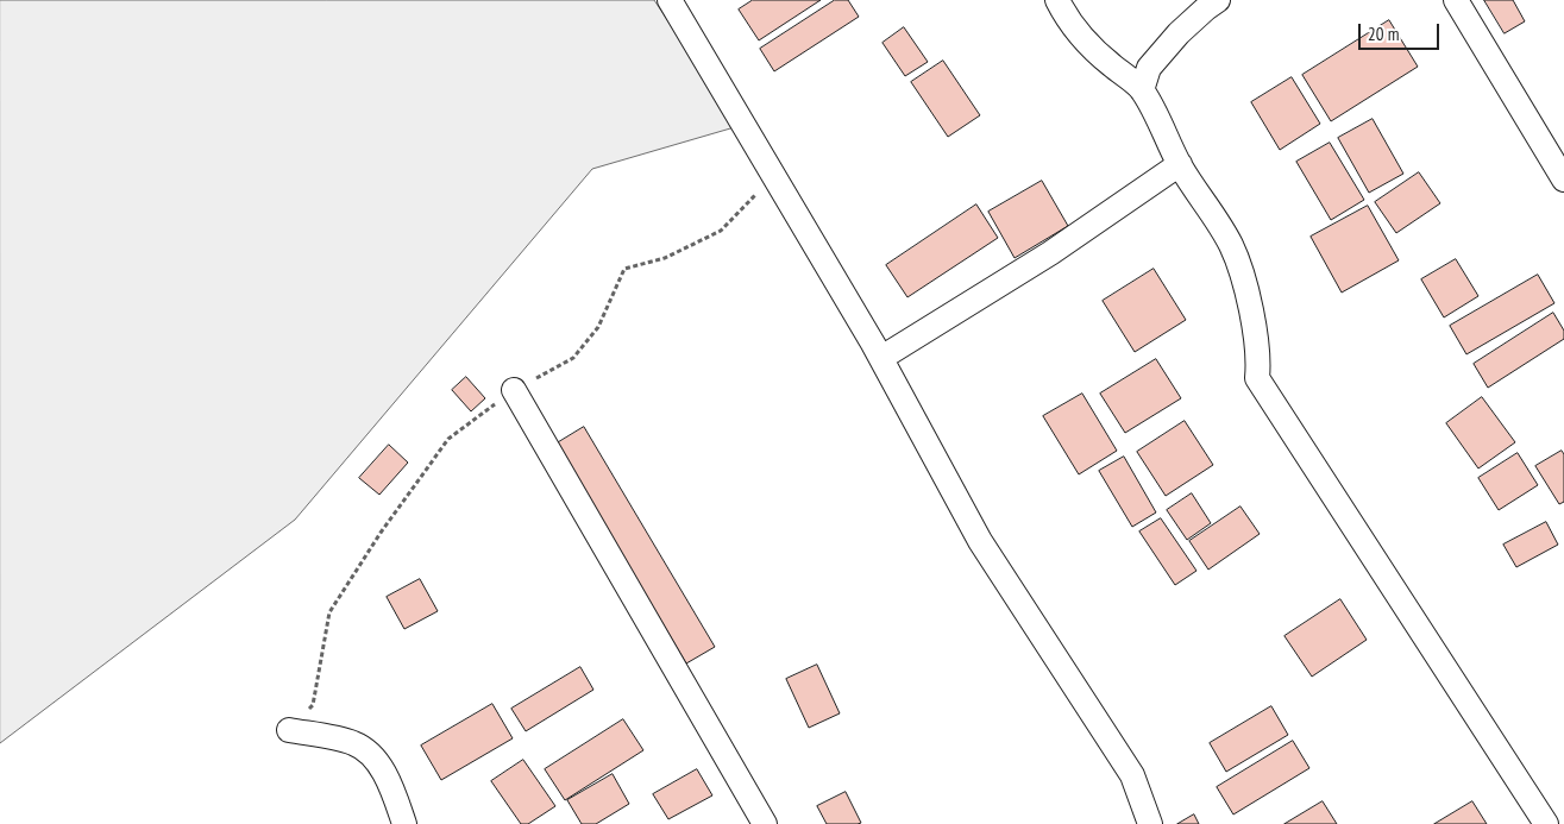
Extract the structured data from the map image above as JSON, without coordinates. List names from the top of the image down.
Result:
{
  "scale_bar": "20 m"
}
